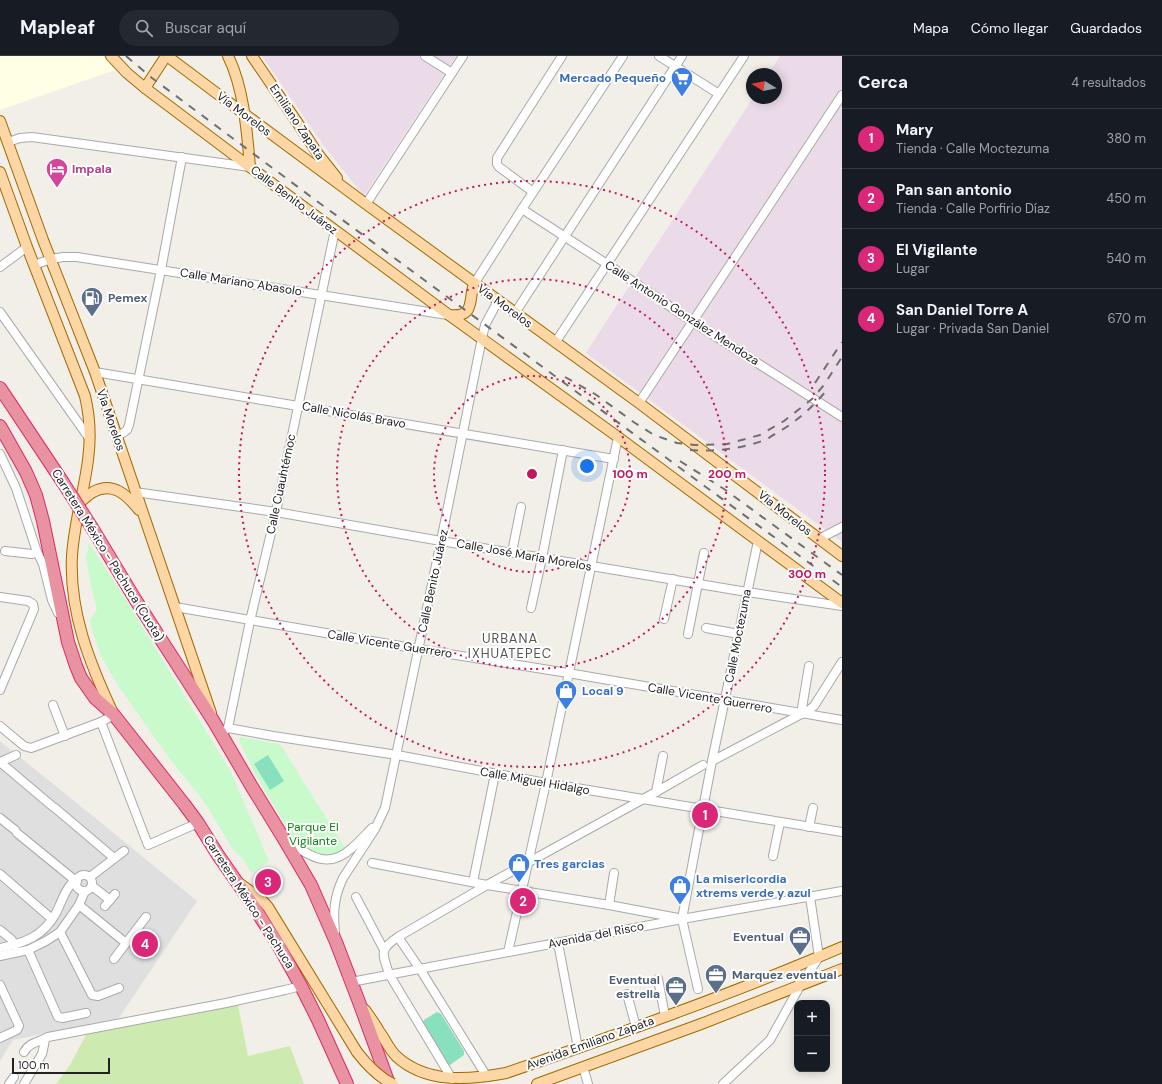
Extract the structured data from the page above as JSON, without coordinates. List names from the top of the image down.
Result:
{
  "streets": {
    "highway": ["Carretera México - Pachuca (Cuota)", "Carretera México - Pachuca"],
    "main road": [
      "Vía Morelos",
      "Emiliano Zapata",
      "Calle Benito Juárez",
      "Avenida Emiliano Zapata"
    ],
    "street": [
      "Calle Mariano Abasolo",
      "Calle Antonio González Mendoza",
      "Calle Nicolás Bravo",
      "Calle Cuauhtémoc",
      "Calle José María Morelos",
      "Calle Moctezuma",
      "Calle Vicente Guerrero",
      "Calle Miguel Hidalgo",
      "Avenida del Risco"
    ]
  },
  "crossings": [
    ["Vía Morelos", "Emiliano Zapata"],
    ["Vía Morelos", "Calle Benito Juárez"],
    ["Vía Morelos", "Calle Mariano Abasolo"],
    ["Vía Morelos", "Calle Nicolás Bravo"],
    ["Vía Morelos", "Carretera México - Pachuca (Cuota)"],
    ["Vía Morelos", "Calle José María Morelos"],
    ["Vía Morelos", "Calle Vicente Guerrero"],
    ["Vía Morelos", "Carretera México - Pachuca"],
    ["Calle Benito Juárez", "Calle Mariano Abasolo"],
    ["Calle Benito Juárez", "Calle Nicolás Bravo"],
    ["Calle Benito Juárez", "Calle Cuauhtémoc"],
    ["Calle Benito Juárez", "Calle José María Morelos"],
    ["Calle Benito Juárez", "Calle Moctezuma"],
    ["Calle Benito Juárez", "Calle Vicente Guerrero"],
    ["Calle Benito Juárez", "Calle Miguel Hidalgo"],
    ["Calle Mariano Abasolo", "Calle Cuauhtémoc"],
    ["Calle Nicolás Bravo", "Calle Cuauhtémoc"],
    ["Calle Cuauhtémoc", "Calle José María Morelos"],
    ["Calle Cuauhtémoc", "Calle Vicente Guerrero"],
    ["Calle Cuauhtémoc", "Calle Miguel Hidalgo"],
    ["Calle José María Morelos", "Calle Moctezuma"],
    ["Calle Moctezuma", "Calle Vicente Guerrero"],
    ["Calle Moctezuma", "Calle Miguel Hidalgo"],
    ["Calle Moctezuma", "Avenida del Risco"]
  ],
  "districts": ["URBANA IXHUATEPEC"],
  "parks": ["Parque El Vigilante"],
  "places": {
    "supermarket": ["Mercado Pequeño"],
    "hotel": ["Impala"],
    "fuel station": ["Pemex"],
    "shop": ["Local 9", "Tres garcias", "La misericordia xtrems verde y azul"],
    "office": ["Eventual", "Marquez eventual", "Eventual estrella"]
  },
  "scale_bar": "100 m",
  "north": "left",
  "page": {
    "header": "Mapleaf",
    "search": "Buscar aquí",
    "nav": ["Mapa", "Cómo llegar", "Guardados"],
    "heading": ["Cerca", "4 resultados"],
    "list": [
      {
        "mark": "1",
        "name": "Mary",
        "note": "Tienda · Calle Moctezuma",
        "value": "380 m"
      },
      {
        "mark": "2",
        "name": "Pan san antonio",
        "note": "Tienda · Calle Porfirio Díaz",
        "value": "450 m"
      },
      {
        "mark": "3",
        "name": "El Vigilante",
        "note": "Lugar",
        "value": "540 m"
      },
      {
        "mark": "4",
        "name": "San Daniel Torre A",
        "note": "Lugar · Privada San Daniel",
        "value": "670 m"
      }
    ],
    "pins": [
      "1",
      "3",
      "2",
      "4"
    ],
    "map_buttons": ["+", "−"],
    "scale": "100 m"
  },
  "rings": ["100 m", "200 m", "300 m"]
}
